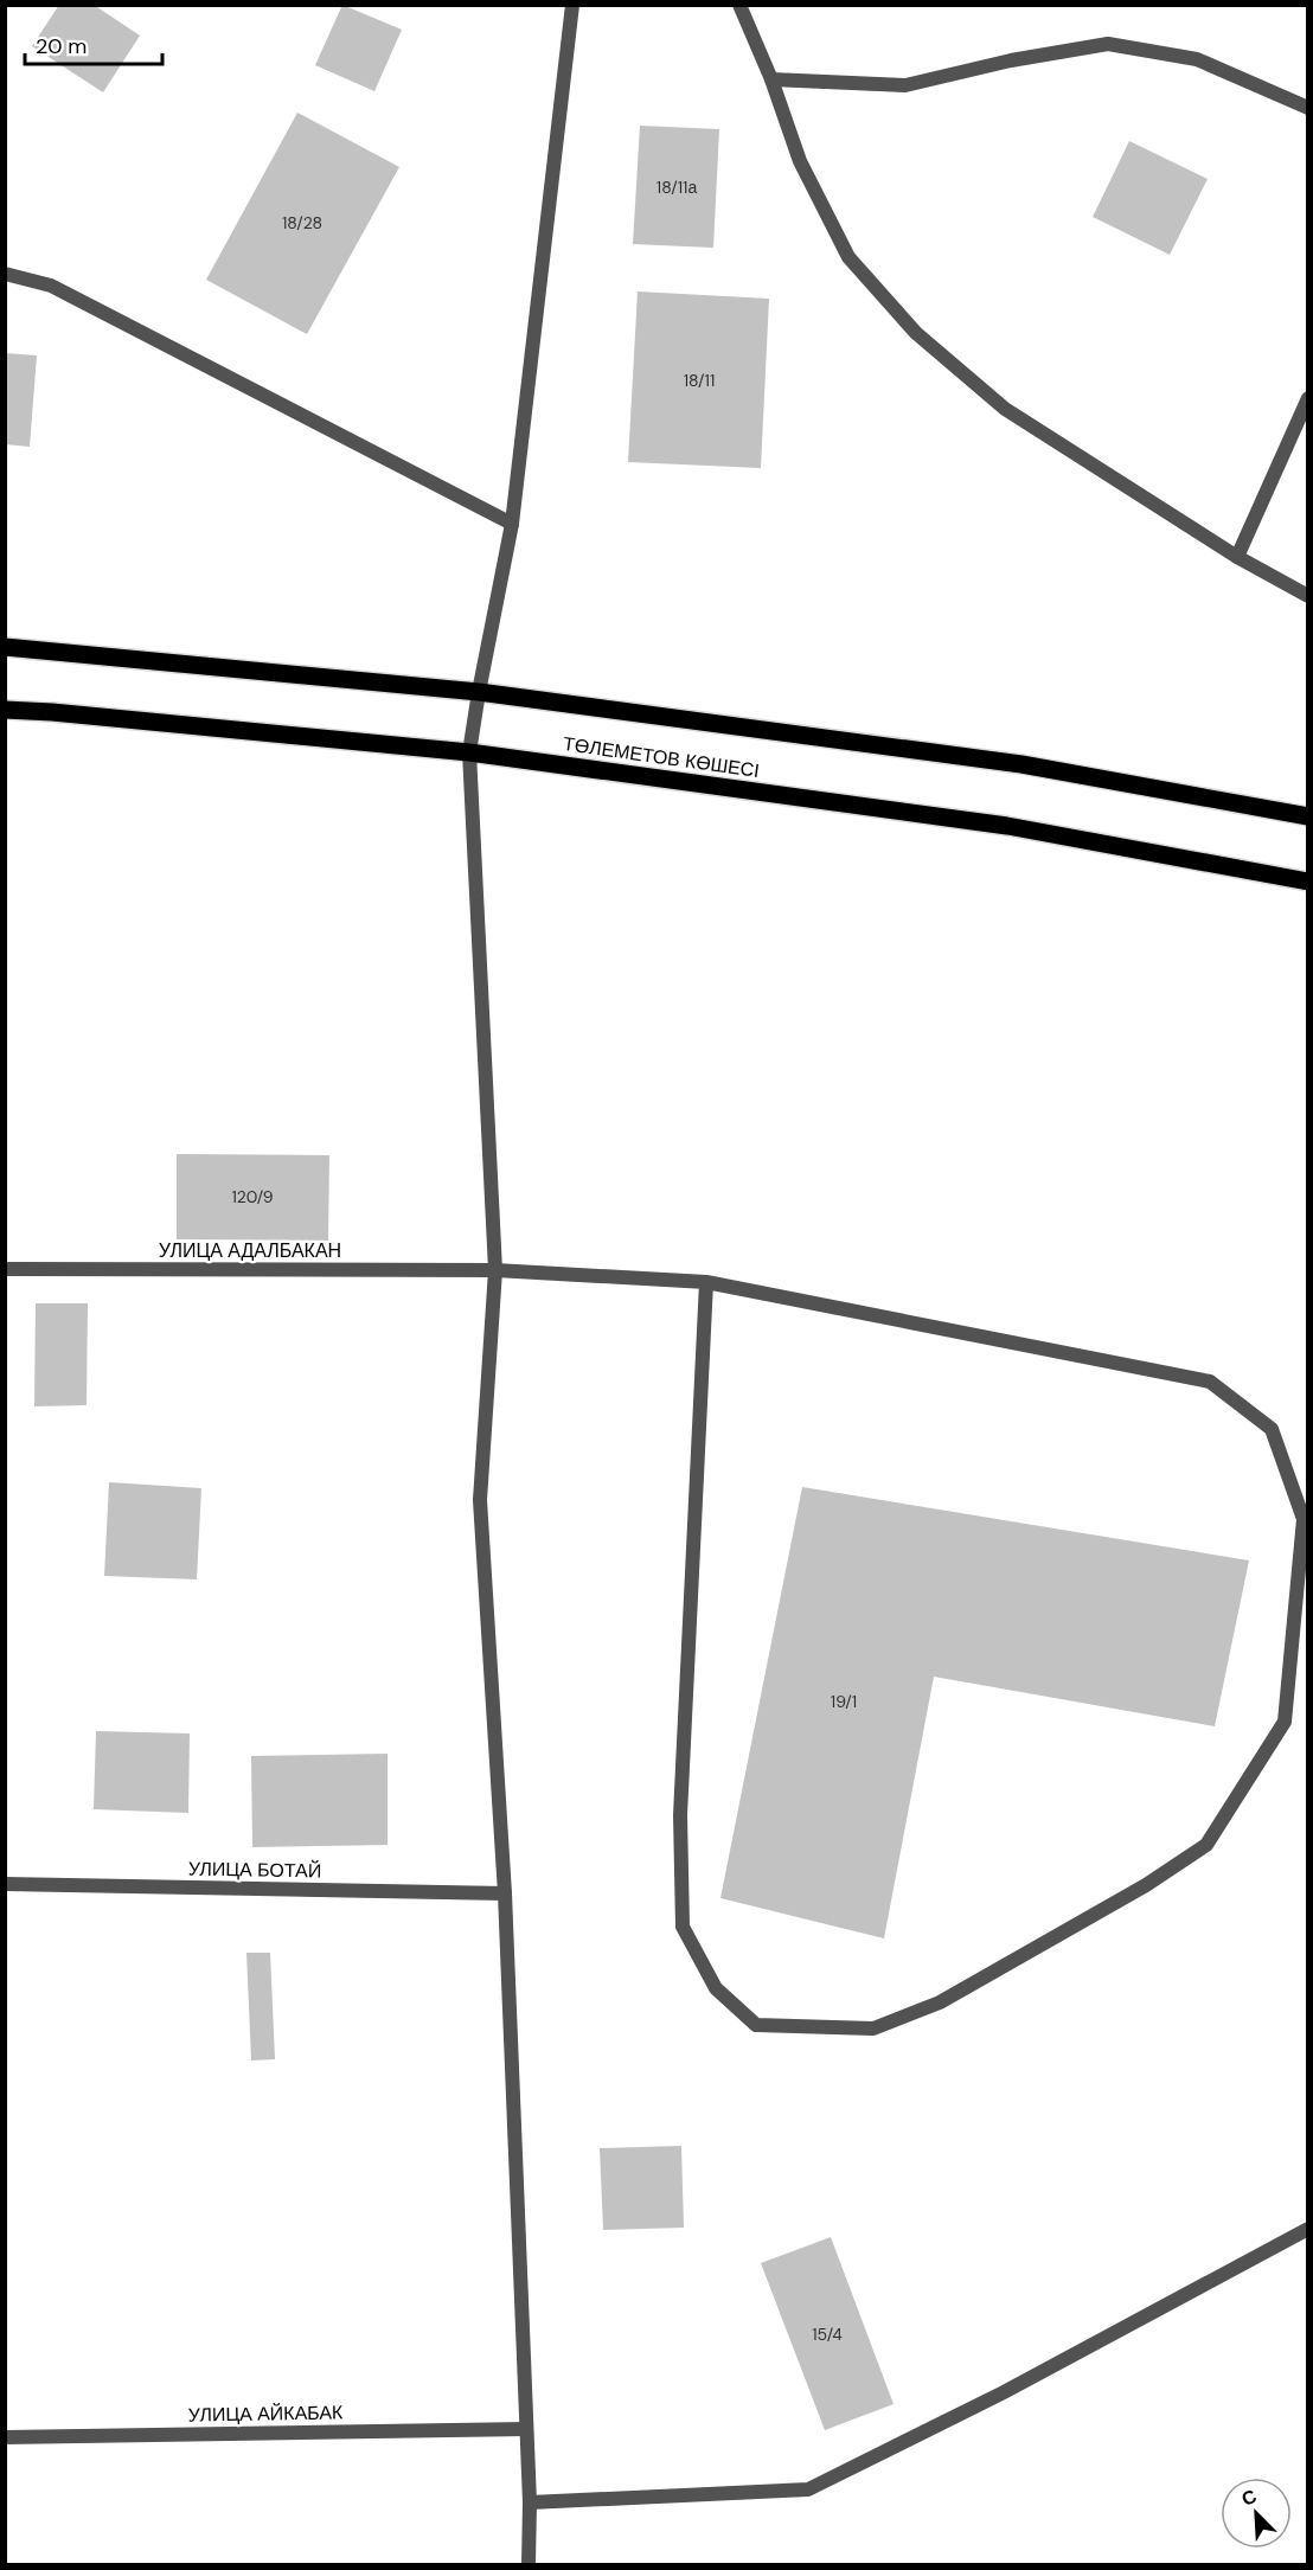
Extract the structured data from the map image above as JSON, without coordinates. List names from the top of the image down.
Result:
{
  "streets": {
    "main road": ["ТӨЛЕМЕТОВ КӨШЕСІ"],
    "street": ["УЛИЦА АДАЛБАКАН", "УЛИЦА БОТАЙ", "УЛИЦА АЙКАБАК"]
  },
  "house_numbers": [
    "18/11а",
    "18/28",
    "18/11",
    "120/9",
    "19/1",
    "15/4"
  ],
  "scale_bar": "20 m",
  "north": "top left"
}
